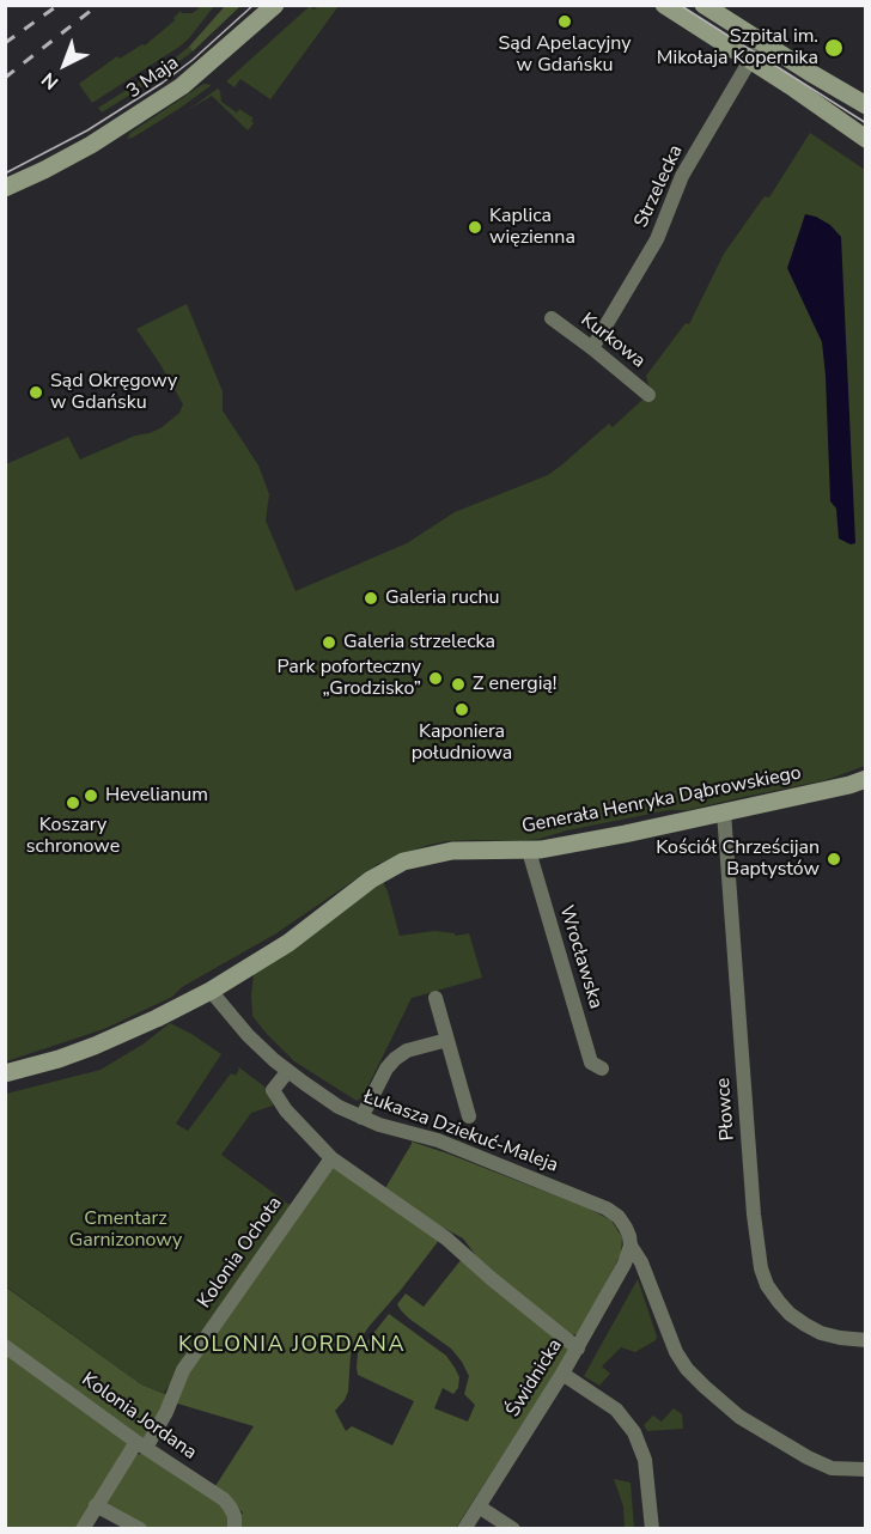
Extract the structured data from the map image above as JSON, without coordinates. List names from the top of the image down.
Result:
{
  "streets": {
    "street": [
      "3 Maja",
      "Strzelecka",
      "Kurkowa",
      "Generała Henryka Dąbrowskiego",
      "Wrocławska",
      "Płowce",
      "Łukasza Dziekuć-Maleja",
      "Kolonia Ochota",
      "Świdnicka",
      "Kolonia Jordana"
    ]
  },
  "crossings": [
    ["Strzelecka", "Kurkowa"],
    ["Generała Henryka Dąbrowskiego", "Wrocławska"],
    ["Generała Henryka Dąbrowskiego", "Płowce"],
    ["Generała Henryka Dąbrowskiego", "Łukasza Dziekuć-Maleja"],
    ["Łukasza Dziekuć-Maleja", "Świdnicka"],
    ["Kolonia Ochota", "Kolonia Jordana"]
  ],
  "districts": ["KOLONIA JORDANA"],
  "parks": ["Cmentarz Garnizonowy"],
  "places": [
    "Sąd Apelacyjny w Gdańsku",
    "Szpital im. Mikołaja Kopernika",
    "Kaplica więzienna",
    "Sąd Okręgowy w Gdańsku",
    "Galeria ruchu",
    "Galeria strzelecka",
    "Park poforteczny „Grodzisko”",
    "Z energią!",
    "Kaponiera południowa",
    "Hevelianum",
    "Koszary schronowe",
    "Kościół Chrześcijan Baptystów"
  ],
  "north": "bottom left"
}
